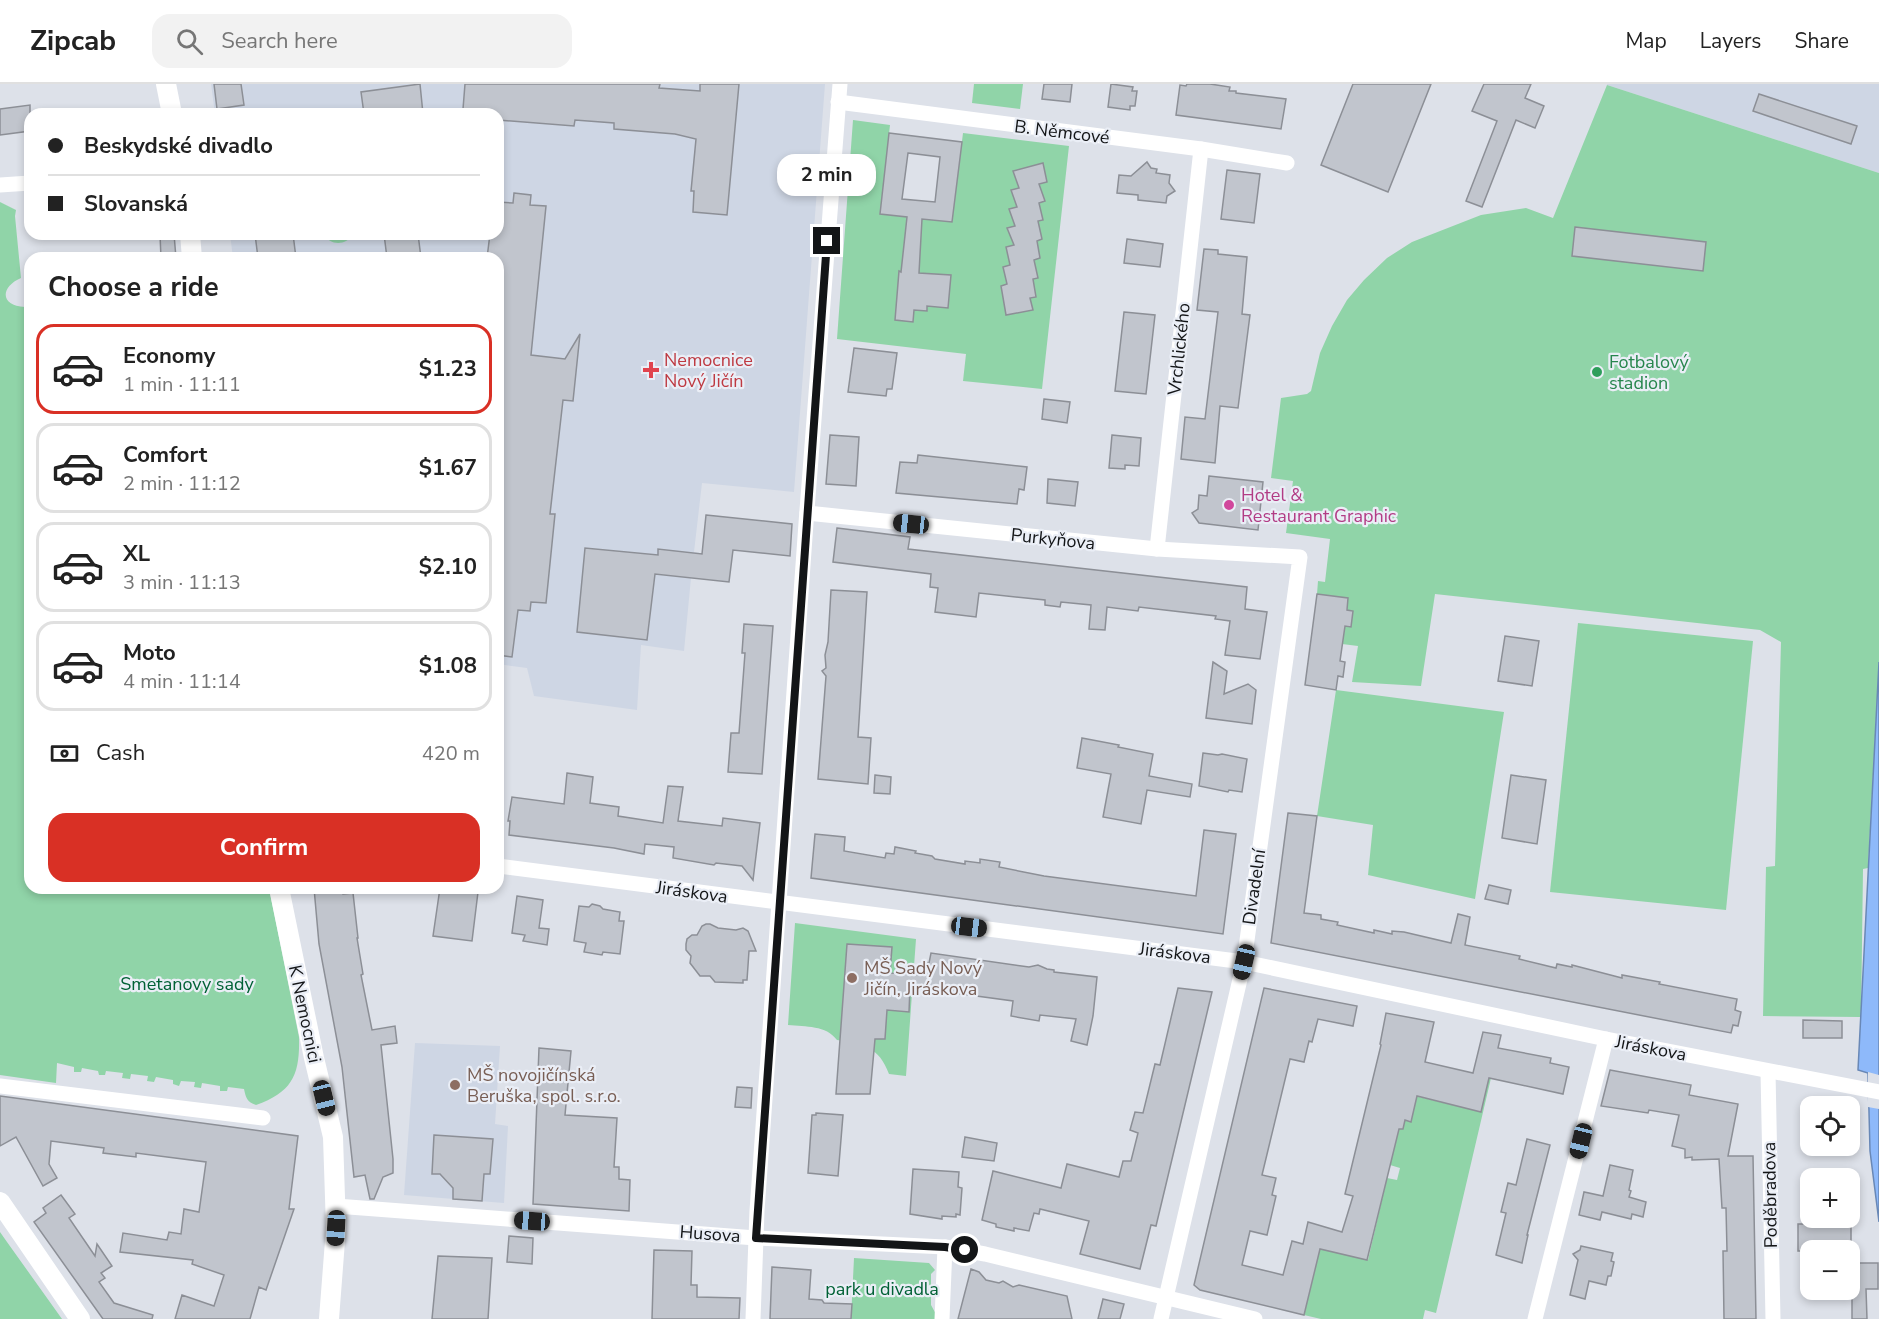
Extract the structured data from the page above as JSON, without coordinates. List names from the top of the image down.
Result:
{
  "streets": {
    "street": [
      "B. Němcové",
      "Vrchlického",
      "Purkyňova",
      "Divadelní",
      "Jiráskova",
      "K Nemocnici",
      "Poděbradova",
      "Husova"
    ]
  },
  "crossings": [
    ["B. Němcové", "Vrchlického"],
    ["Vrchlického", "Purkyňova"],
    ["Purkyňova", "Divadelní"],
    ["Divadelní", "Jiráskova"],
    ["Divadelní", "Husova"],
    ["Jiráskova", "Poděbradova"],
    ["K Nemocnici", "Husova"]
  ],
  "parks": ["Smetanovy sady", "park u divadla"],
  "places": {
    "health": ["Nemocnice Nový Jičín"],
    "other": [
      "Fotbalový stadion",
      "Hotel & Restaurant Graphic",
      "MŠ Sady Nový Jičín, Jiráskova",
      "MŠ novojičínská Beruška, spol. s.r.o."
    ]
  },
  "page": {
    "header": "Zipcab",
    "search": "Search here",
    "nav": ["Map", "Layers", "Share"],
    "banner": ["Beskydské divadlo", "Slovanská"],
    "bubble": "2 min",
    "heading": "Choose a ride",
    "list": [
      {
        "name": "Economy",
        "note": "1 min · 11:11",
        "value": "$1.23"
      },
      {
        "name": "Comfort",
        "note": "2 min · 11:12",
        "value": "$1.67"
      },
      {
        "name": "XL",
        "note": "3 min · 11:13",
        "value": "$2.10"
      },
      {
        "name": "Moto",
        "note": "4 min · 11:14",
        "value": "$1.08"
      }
    ],
    "pay": ["Cash", "420 m"],
    "buttons": "Confirm",
    "map_buttons": ["+", "−"]
  }
}
